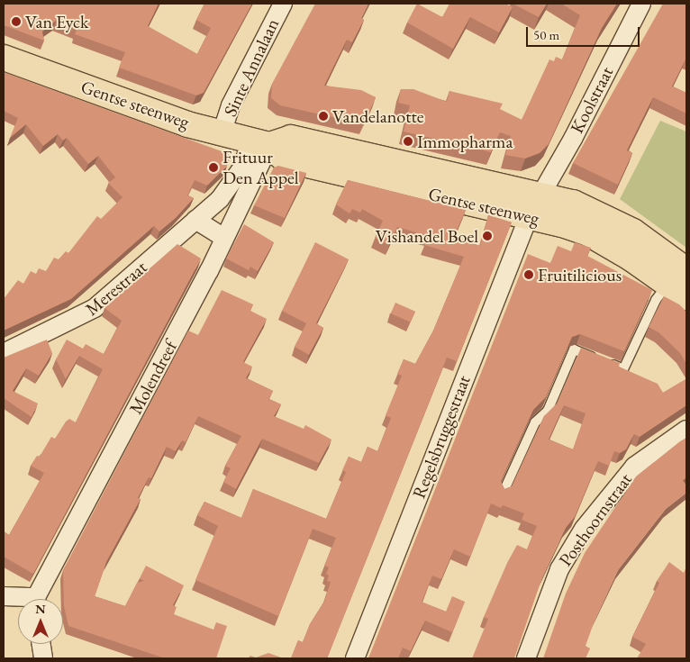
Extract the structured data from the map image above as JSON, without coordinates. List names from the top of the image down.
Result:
{
  "streets": {
    "main road": ["Gentse steenweg"],
    "street": [
      "Sinte Annalaan",
      "Koolstraat",
      "Merestraat",
      "Molendreef",
      "Regelsbruggestraat",
      "Posthoornstraat"
    ]
  },
  "crossings": [
    ["Sinte Annalaan", "Gentse steenweg"],
    ["Koolstraat", "Gentse steenweg"],
    ["Koolstraat", "Regelsbruggestraat"],
    ["Gentse steenweg", "Merestraat"],
    ["Gentse steenweg", "Molendreef"],
    ["Gentse steenweg", "Regelsbruggestraat"],
    ["Merestraat", "Molendreef"]
  ],
  "places": [
    "Van Eyck",
    "Vandelanotte",
    "Immopharma",
    "Frituur Den Appel",
    "Vishandel Boel",
    "Fruitilicious"
  ],
  "scale_bar": "50 m",
  "north": "top"
}
